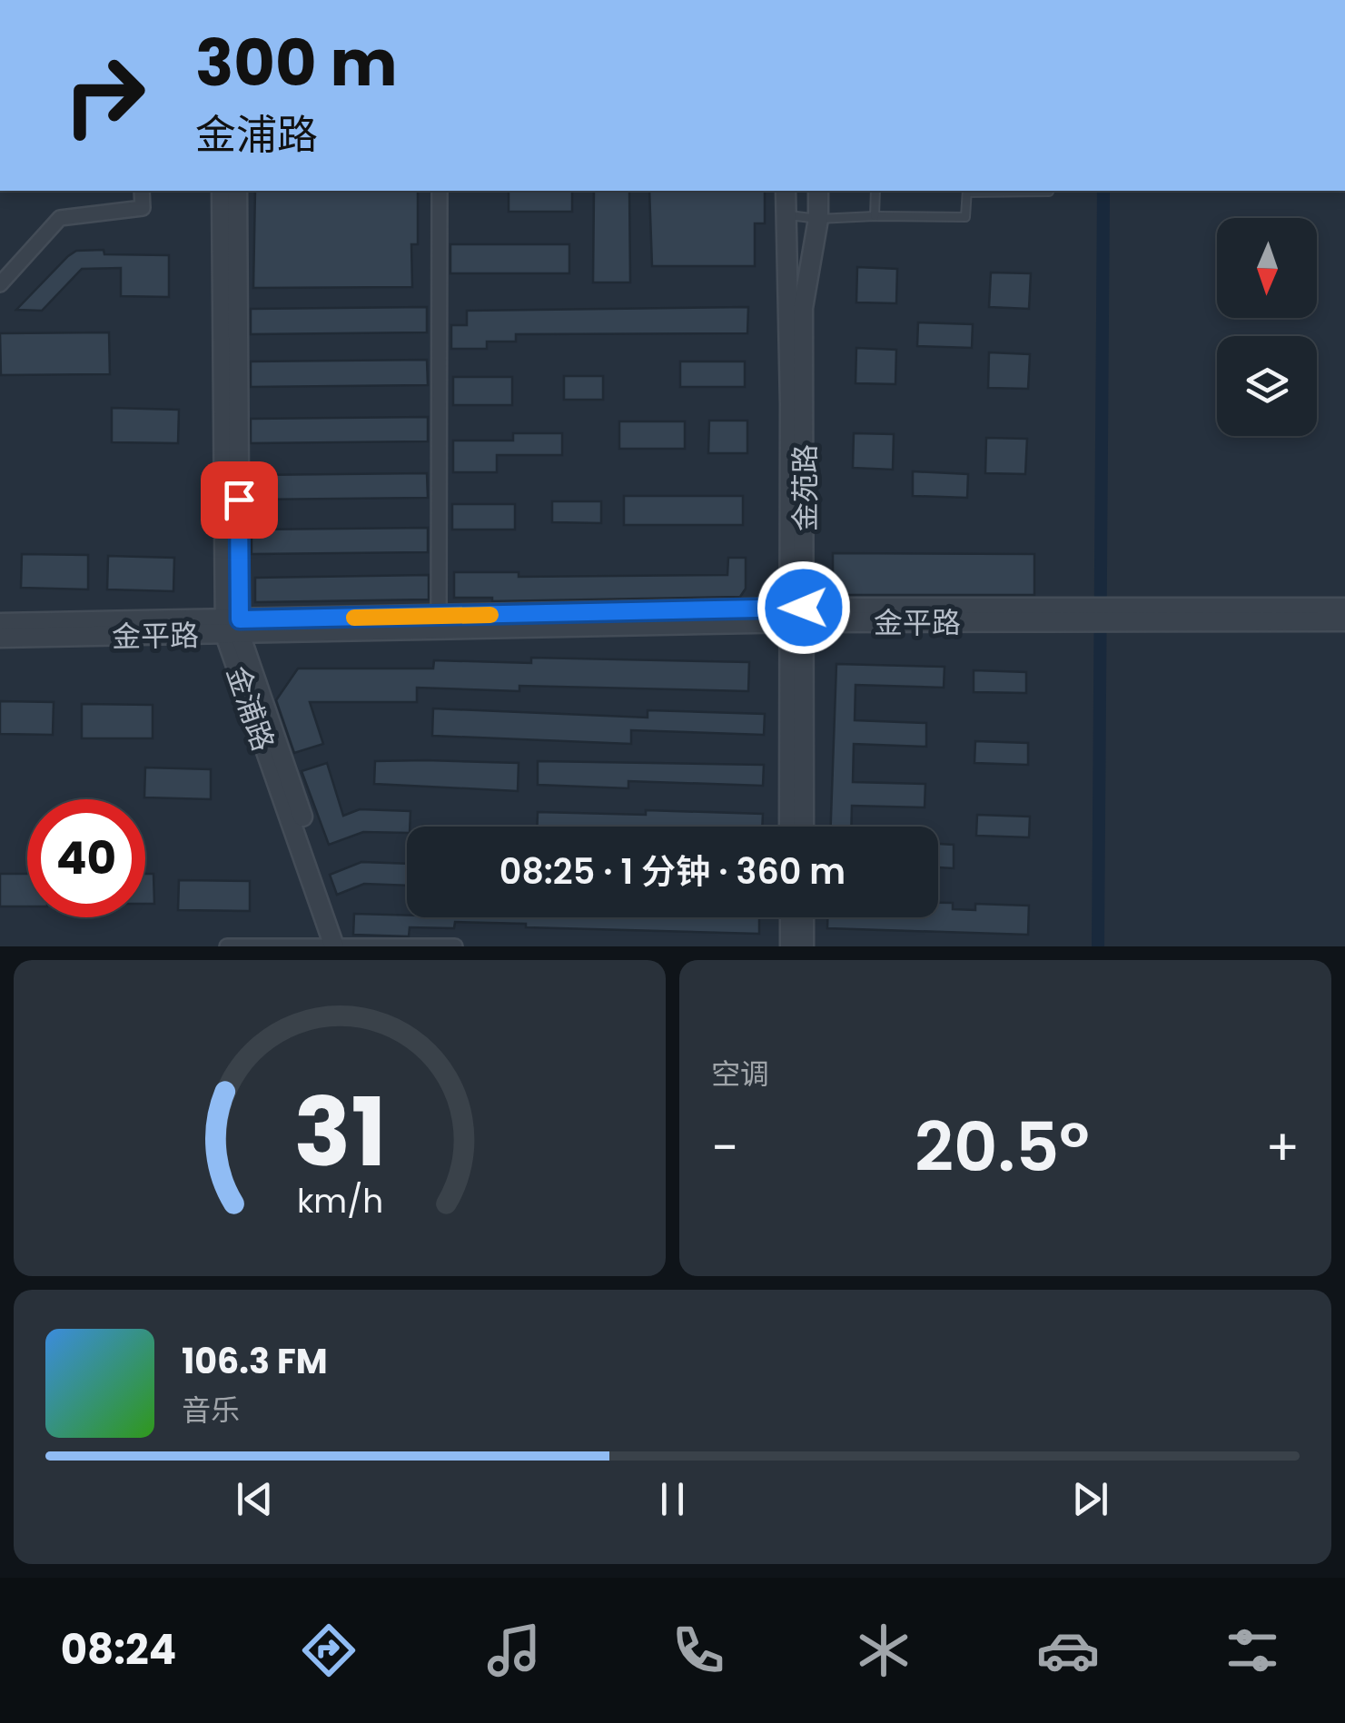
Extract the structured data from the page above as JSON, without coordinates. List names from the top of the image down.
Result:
{
  "streets": {
    "street": ["金苑路", "金平路", "金浦路"]
  },
  "crossings": [
    ["金苑路", "金平路"],
    ["金平路", "金浦路"]
  ],
  "north": "bottom",
  "page": {
    "turn": ["300 m", "金浦路"],
    "limit": "40",
    "trip": "08:25 · 1 分钟 · 360 m",
    "tile": "空调",
    "heat": ["−", "20.5°", "+"],
    "song": ["106.3 FM", "音乐"],
    "tabs": "08:24",
    "gauge": ["31", "km/h"]
  }
}
